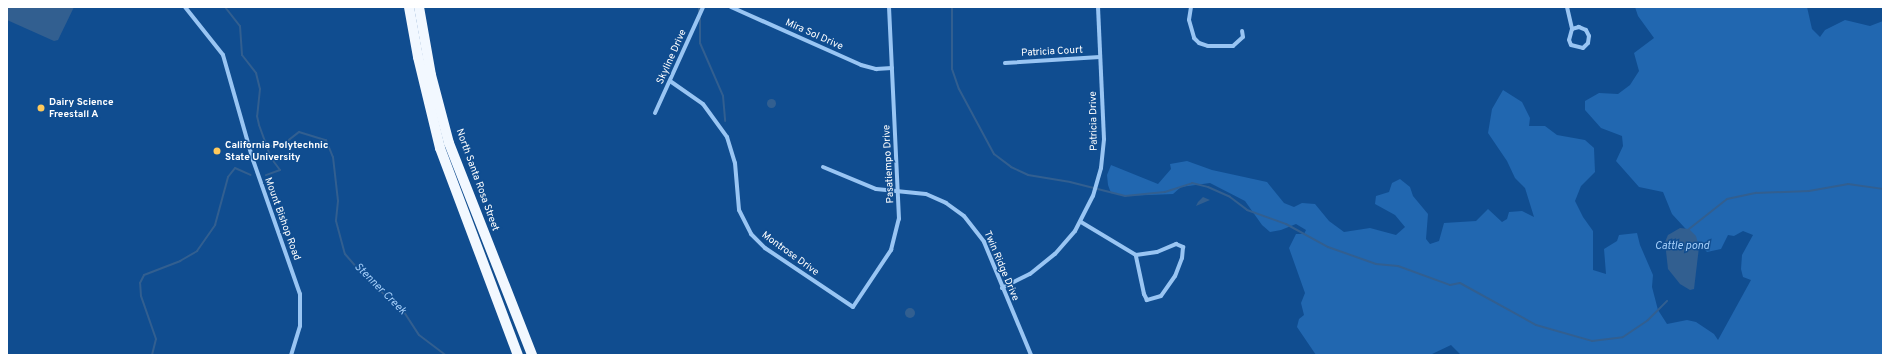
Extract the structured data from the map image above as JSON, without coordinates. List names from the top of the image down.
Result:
{
  "streets": {
    "highway": ["North Santa Rosa Street"],
    "street": [
      "Mira Sol Drive",
      "Patricia Court",
      "Skyline Drive",
      "Patricia Drive",
      "Pasatiempo Drive",
      "Mount Bishop Road",
      "Montrose Drive",
      "Twin Ridge Drive"
    ]
  },
  "crossings": [
    ["Mira Sol Drive", "Pasatiempo Drive"],
    ["Patricia Court", "Patricia Drive"],
    ["Skyline Drive", "Montrose Drive"],
    ["Patricia Drive", "Twin Ridge Drive"],
    ["Pasatiempo Drive", "Montrose Drive"],
    ["Pasatiempo Drive", "Twin Ridge Drive"]
  ],
  "water": ["Cattle pond", "Stenner Creek"],
  "places": ["Dairy Science Freestall A", "California Polytechnic State University"]
}
